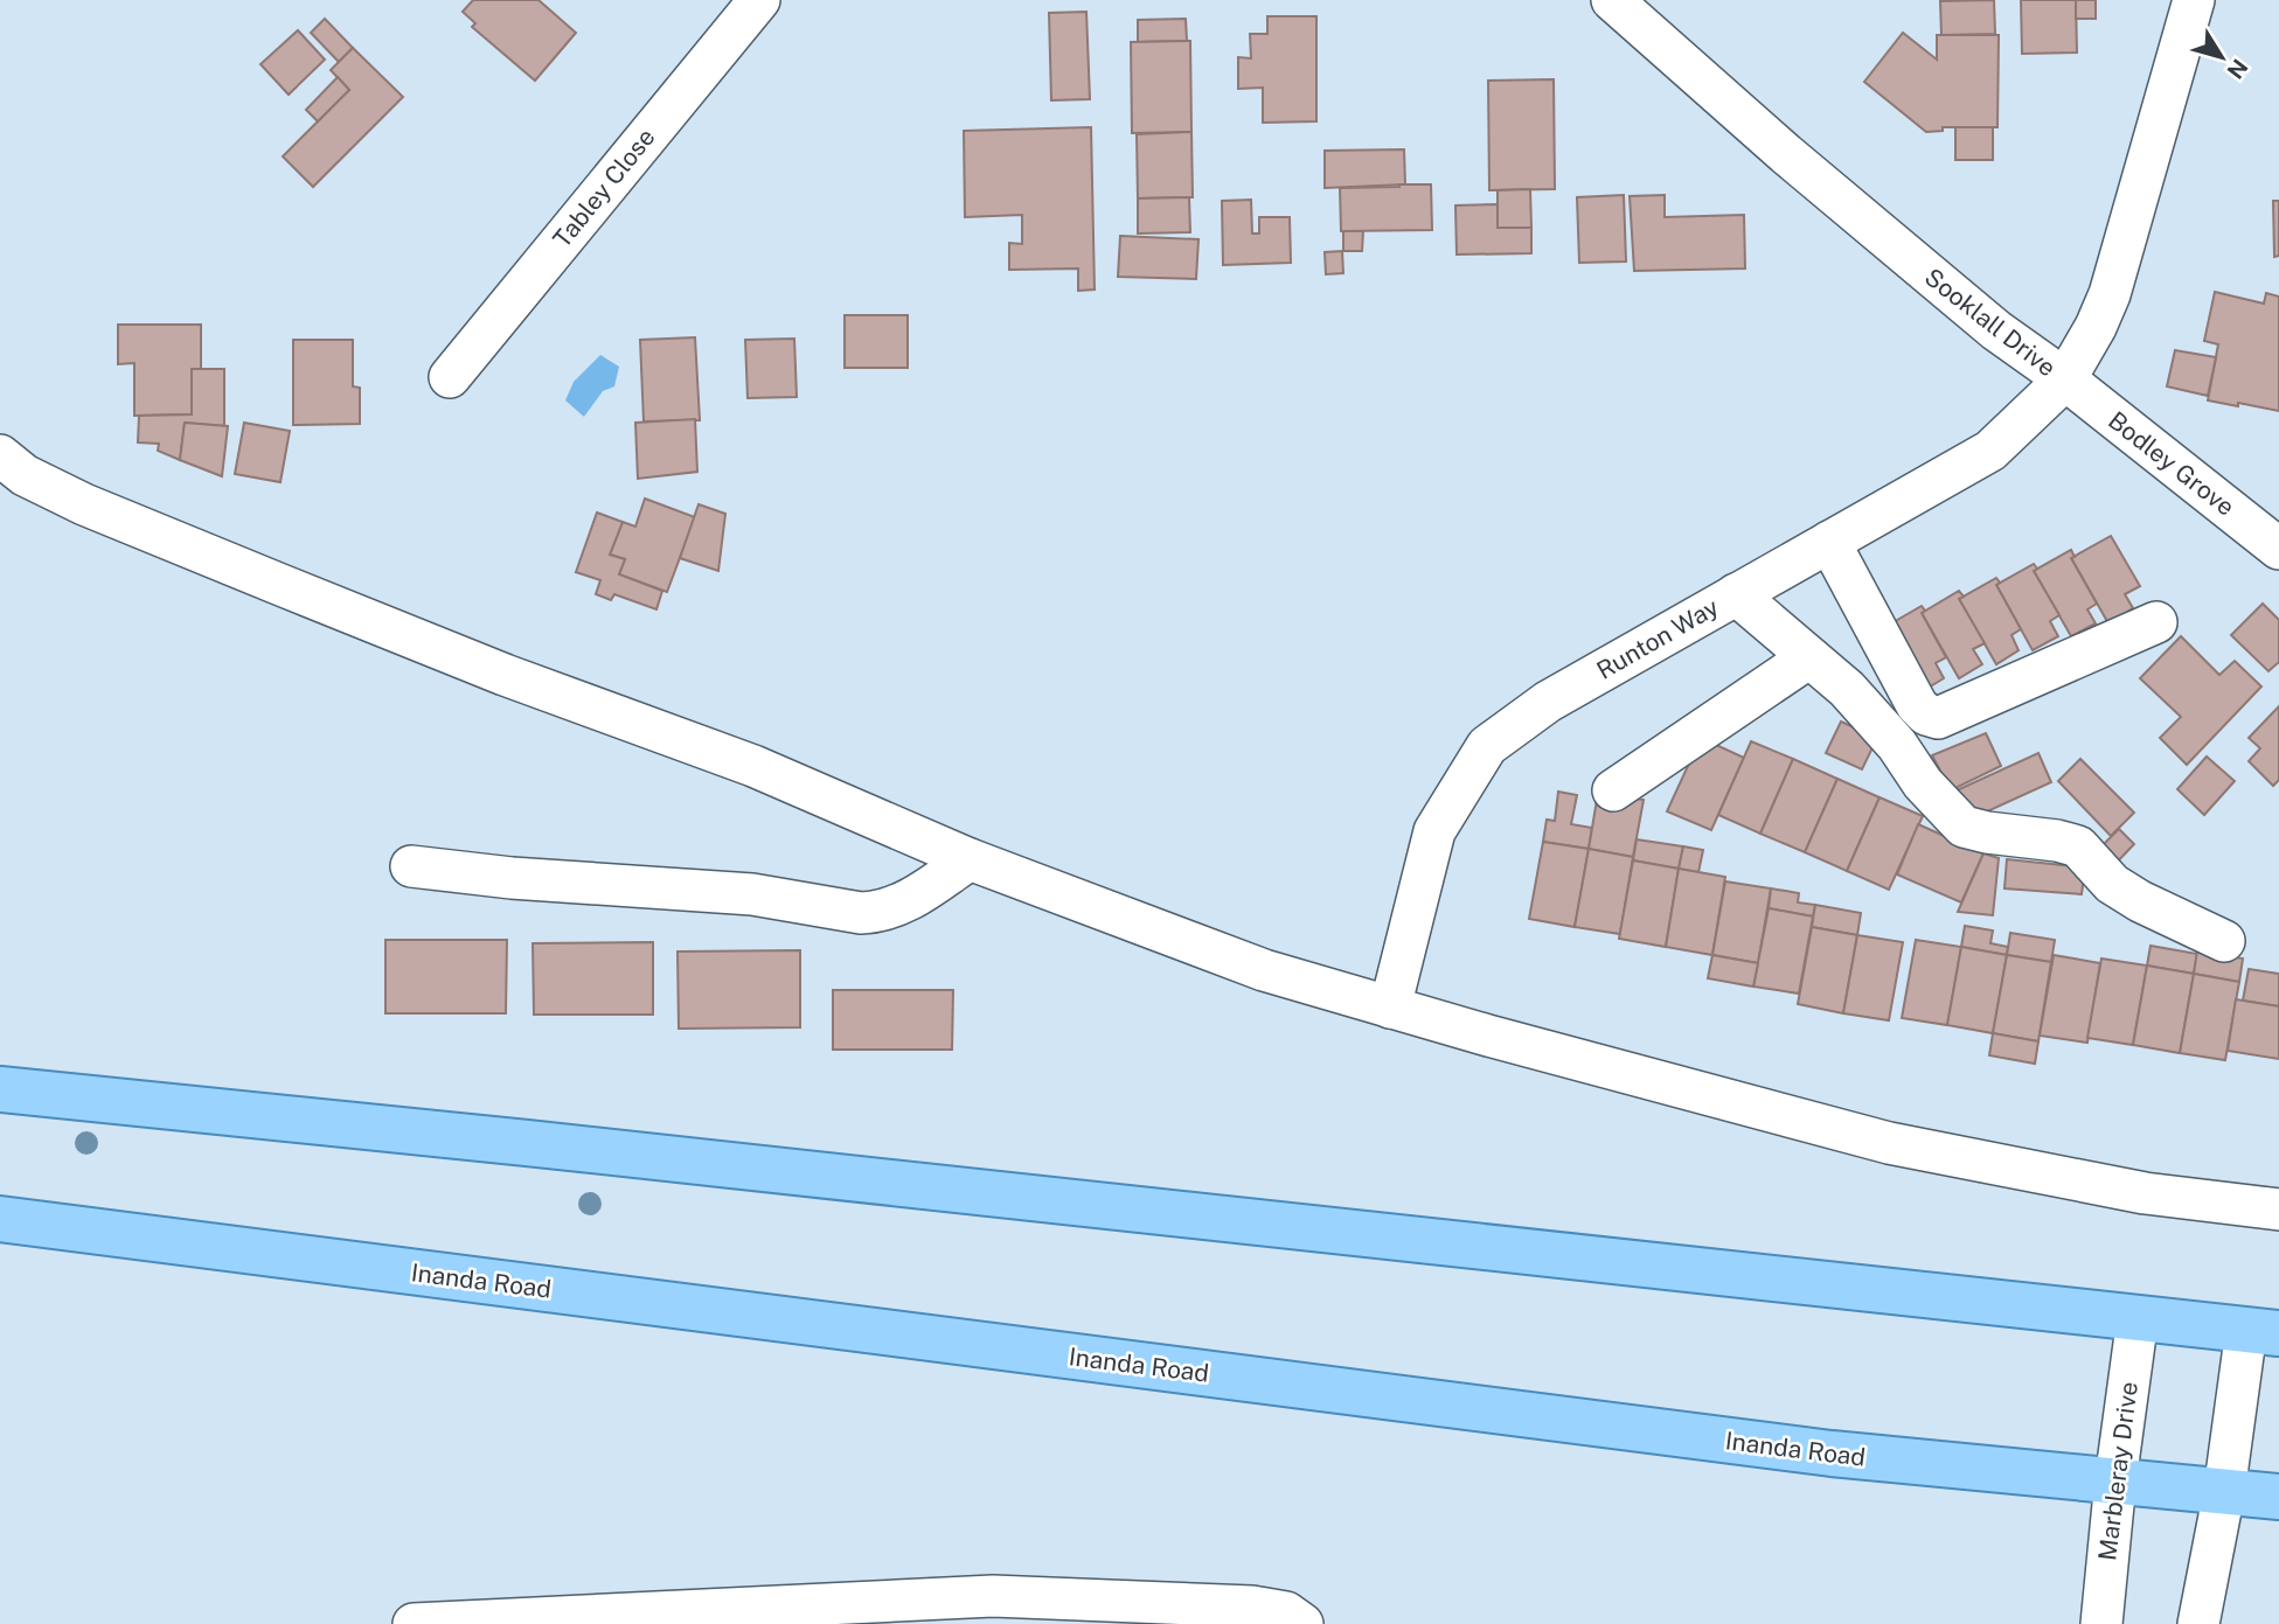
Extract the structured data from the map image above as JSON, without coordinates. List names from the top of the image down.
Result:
{
  "streets": {
    "main road": ["Inanda Road"],
    "street": [
      "Tabley Close",
      "Sooklall Drive",
      "Bodley Grove",
      "Runton Way",
      "Marbleray Drive"
    ]
  },
  "crossings": [
    ["Sooklall Drive", "Bodley Grove"],
    ["Sooklall Drive", "Runton Way"],
    ["Bodley Grove", "Runton Way"],
    ["Inanda Road", "Marbleray Drive"]
  ],
  "north": "bottom right"
}
